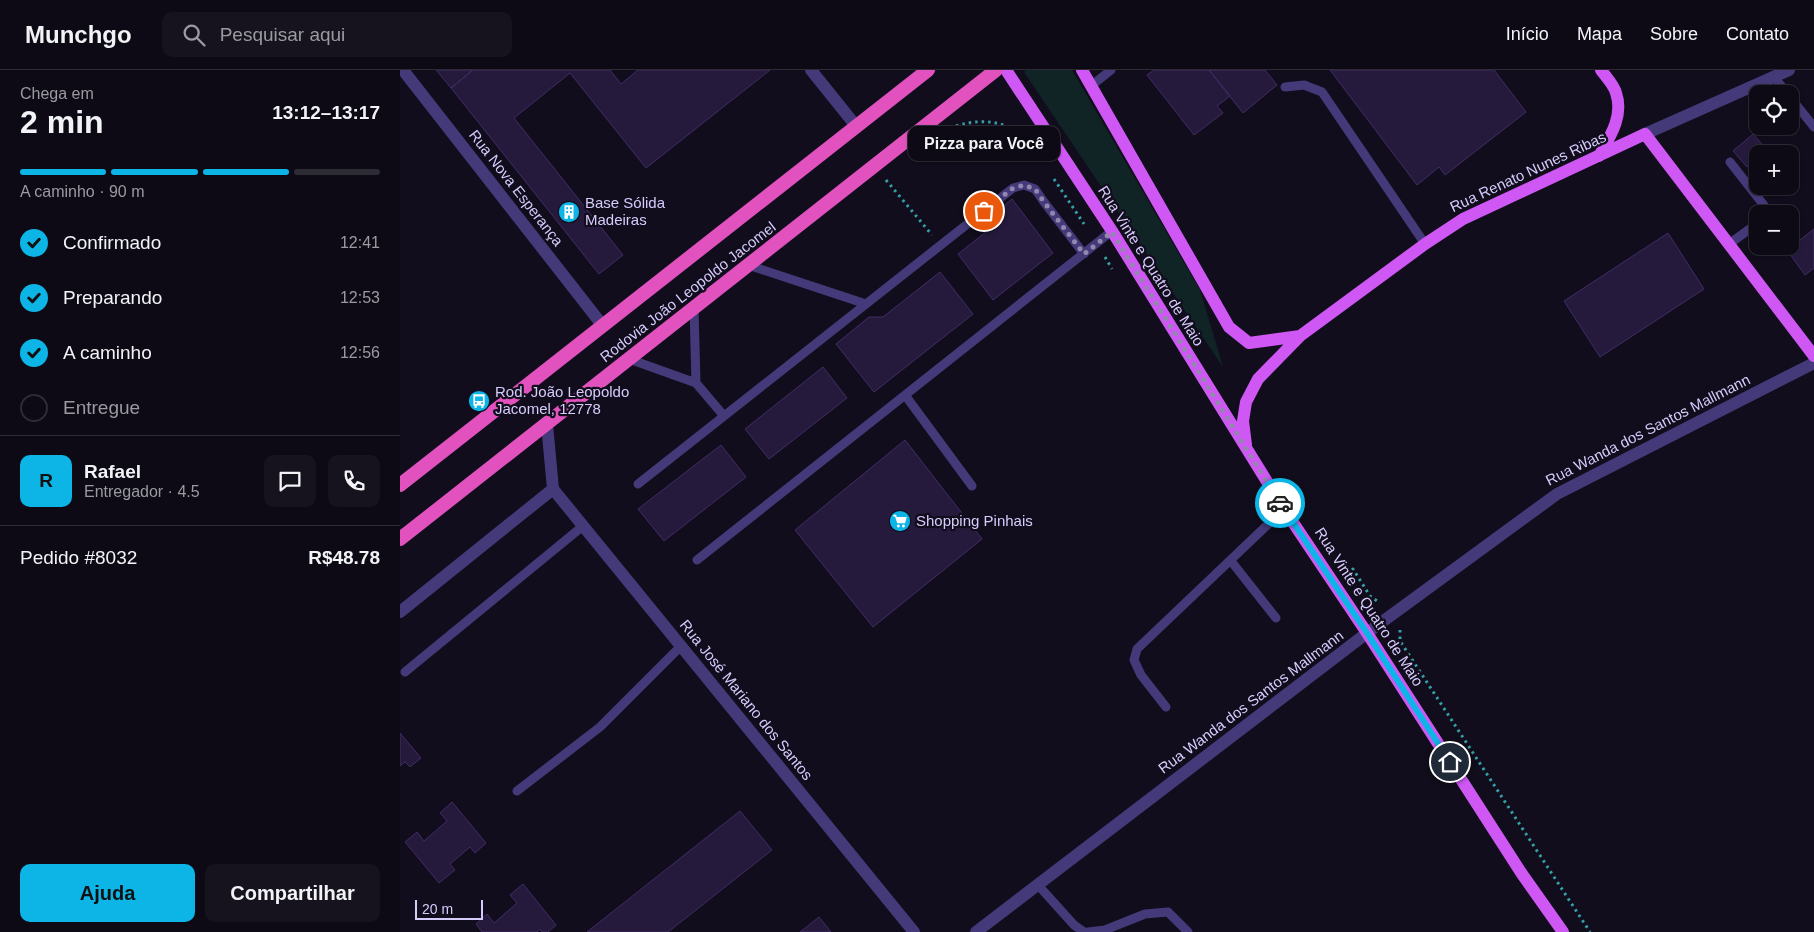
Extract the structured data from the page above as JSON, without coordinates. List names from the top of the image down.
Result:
{
  "streets": {
    "highway": ["Rodovia João Leopoldo Jacomel"],
    "main road": ["Rua Renato Nunes Ribas", "Rua Vinte e Quatro de Maio"],
    "street": ["Rua Nova Esperança", "Rua Wanda dos Santos Mallmann", "Rua José Mariano dos Santos"]
  },
  "crossings": [
    ["Rua Renato Nunes Ribas", "Rua Vinte e Quatro de Maio"],
    ["Rua Nova Esperança", "Rodovia João Leopoldo Jacomel"],
    ["Rua Vinte e Quatro de Maio", "Rua Wanda dos Santos Mallmann"]
  ],
  "places": {
    "other": ["Pizza para Você"],
    "building": ["Base Sólida Madeiras"],
    "bus stop": ["Rod. João Leopoldo Jacomel, 12778"],
    "supermarket": ["Shopping Pinhais"]
  },
  "scale_bar": "20 m",
  "page": {
    "header": "Munchgo",
    "search": "Pesquisar aqui",
    "nav": [
      "Início",
      "Mapa",
      "Sobre",
      "Contato"
    ],
    "heading": ["2 min", "Chega em", "13:12–13:17"],
    "panel": [
      "Rafael",
      "Entregador · 4.5",
      "Pedido #8032",
      "R$48.78"
    ],
    "map_buttons": ["+", "−"],
    "bubble": "Pizza para Você",
    "bar": "A caminho · 90 m",
    "list": [
      ["Confirmado", "12:41"],
      ["Preparando", "12:53"],
      ["A caminho", "12:56"],
      "Entregue"
    ],
    "round": "R",
    "buttons": ["Ajuda", "Compartilhar"],
    "scale": "20 m"
  }
}
